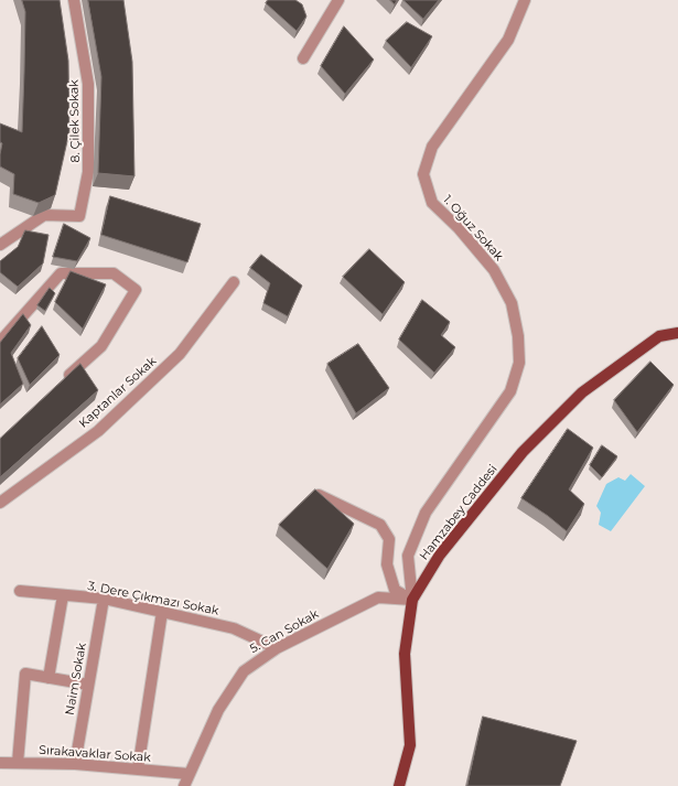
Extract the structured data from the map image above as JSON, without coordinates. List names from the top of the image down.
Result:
{
  "streets": {
    "main road": ["Hamzabey Caddesi"],
    "street": [
      "8. Çilek Sokak",
      "1. Oğuz Sokak",
      "Kaptanlar Sokak",
      "3. Dere Çıkmazı Sokak",
      "5. Can Sokak",
      "Naim Sokak",
      "Sırakavaklar Sokak"
    ]
  },
  "crossings": [
    ["1. Oğuz Sokak", "Hamzabey Caddesi"],
    ["1. Oğuz Sokak", "5. Can Sokak"],
    ["Hamzabey Caddesi", "5. Can Sokak"],
    ["3. Dere Çıkmazı Sokak", "5. Can Sokak"],
    ["3. Dere Çıkmazı Sokak", "Naim Sokak"],
    ["5. Can Sokak", "Sırakavaklar Sokak"],
    ["Naim Sokak", "Sırakavaklar Sokak"]
  ]
}
